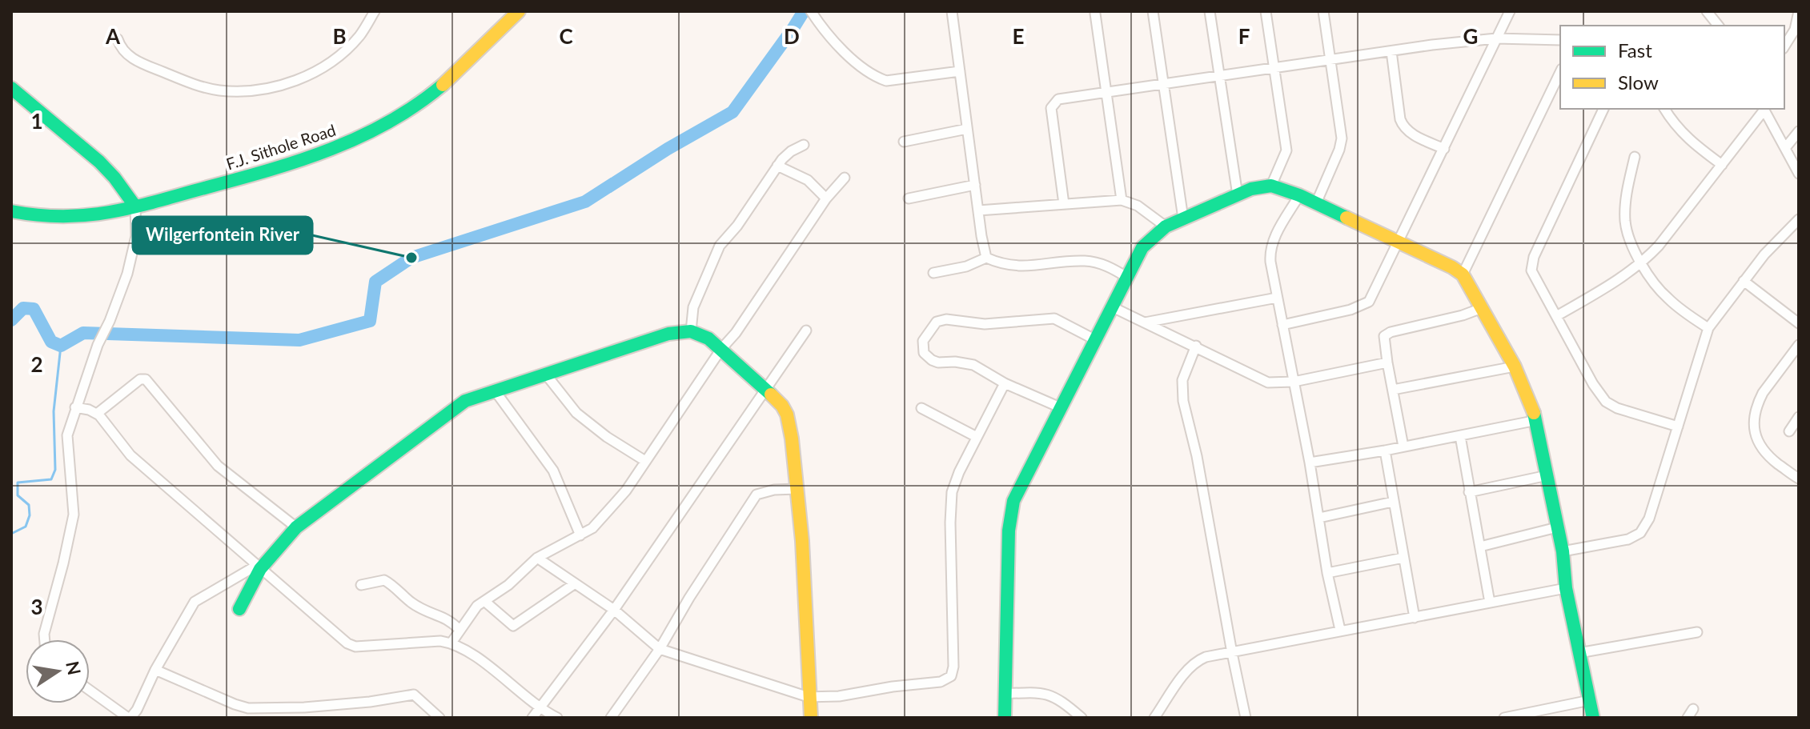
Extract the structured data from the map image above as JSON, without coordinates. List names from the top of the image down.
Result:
{
  "streets": {
    "street": ["F.J. Sithole Road"]
  },
  "places": ["Wilgerfontein River"],
  "legend": ["Fast", "Slow"],
  "north": "right",
  "grid": {
    "columns": [
      "A",
      "B",
      "C",
      "D",
      "E",
      "F",
      "G"
    ],
    "rows": ["1", "2", "3"]
  }
}
